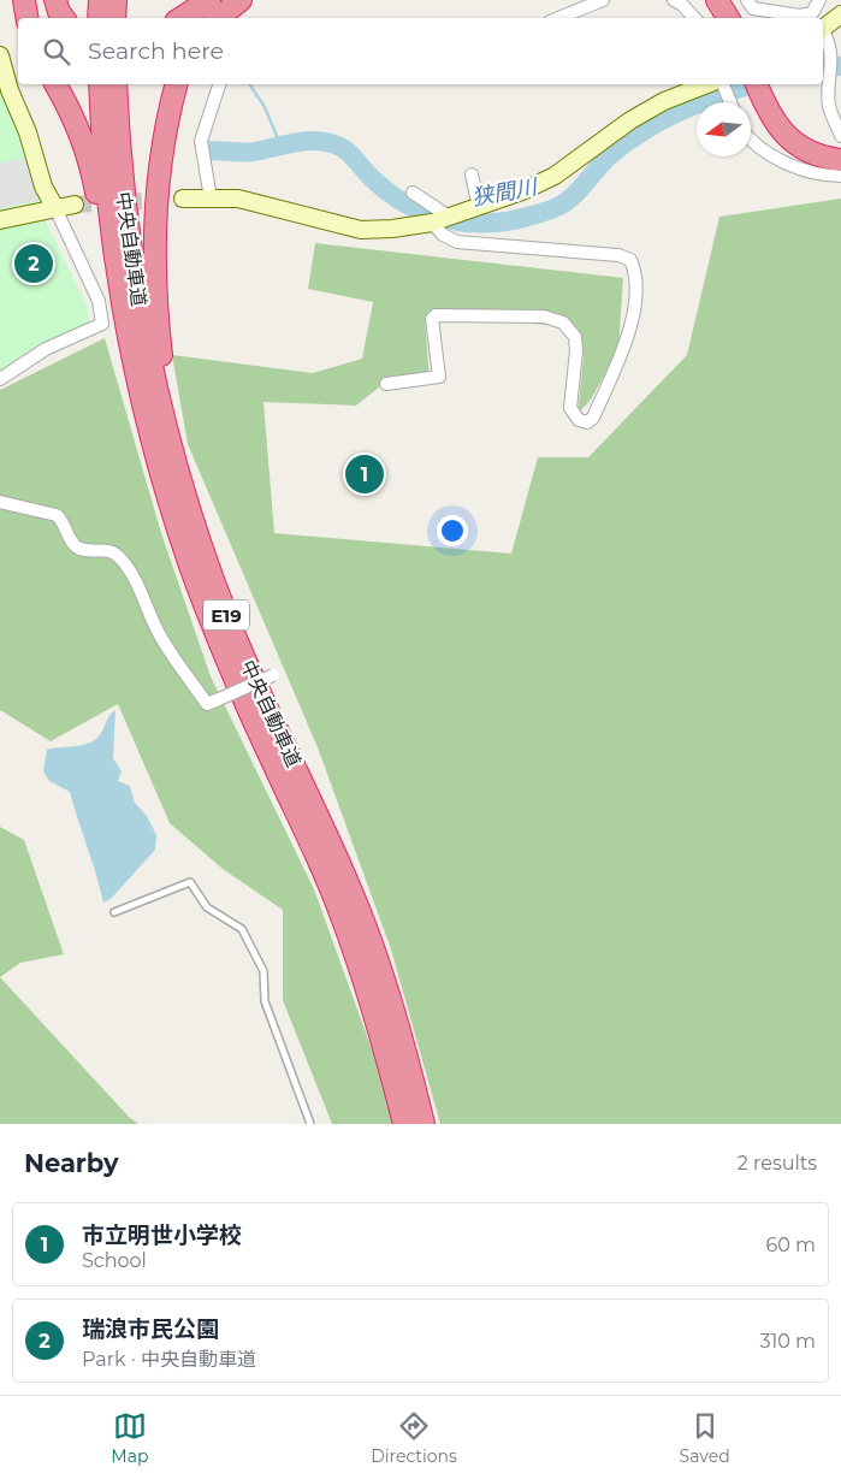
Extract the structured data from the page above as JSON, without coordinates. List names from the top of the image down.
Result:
{
  "streets": {
    "highway": ["中央自動車道", "E19"]
  },
  "water": ["狭間川"],
  "north": "left",
  "page": {
    "search": "Search here",
    "pins": ["2", "1"],
    "heading": ["Nearby", "2 results"],
    "list": [
      {
        "mark": "1",
        "name": "市立明世小学校",
        "note": "School",
        "value": "60 m"
      },
      {
        "mark": "2",
        "name": "瑞浪市民公園",
        "note": "Park · 中央自動車道",
        "value": "310 m"
      }
    ],
    "nav": ["Map", "Directions", "Saved"]
  }
}
